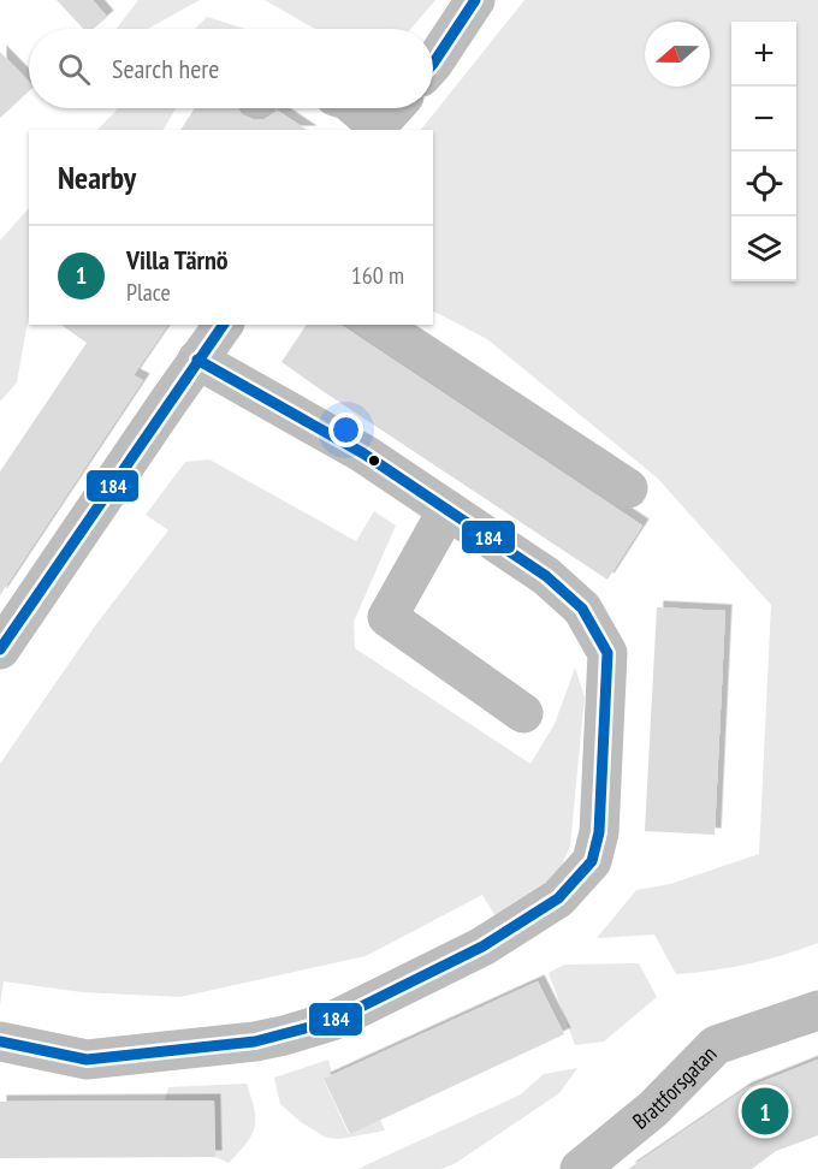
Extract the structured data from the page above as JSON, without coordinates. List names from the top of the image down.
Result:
{
  "streets": {
    "street": ["Brattforsgatan"]
  },
  "lines": ["transit line 184"],
  "north": "left",
  "page": {
    "map_buttons": ["+", "−"],
    "search": "Search here",
    "heading": "Nearby",
    "list": [
      {
        "mark": "1",
        "name": "Villa Tärnö",
        "note": "Place",
        "value": "160 m"
      }
    ],
    "pins": "1"
  }
}
